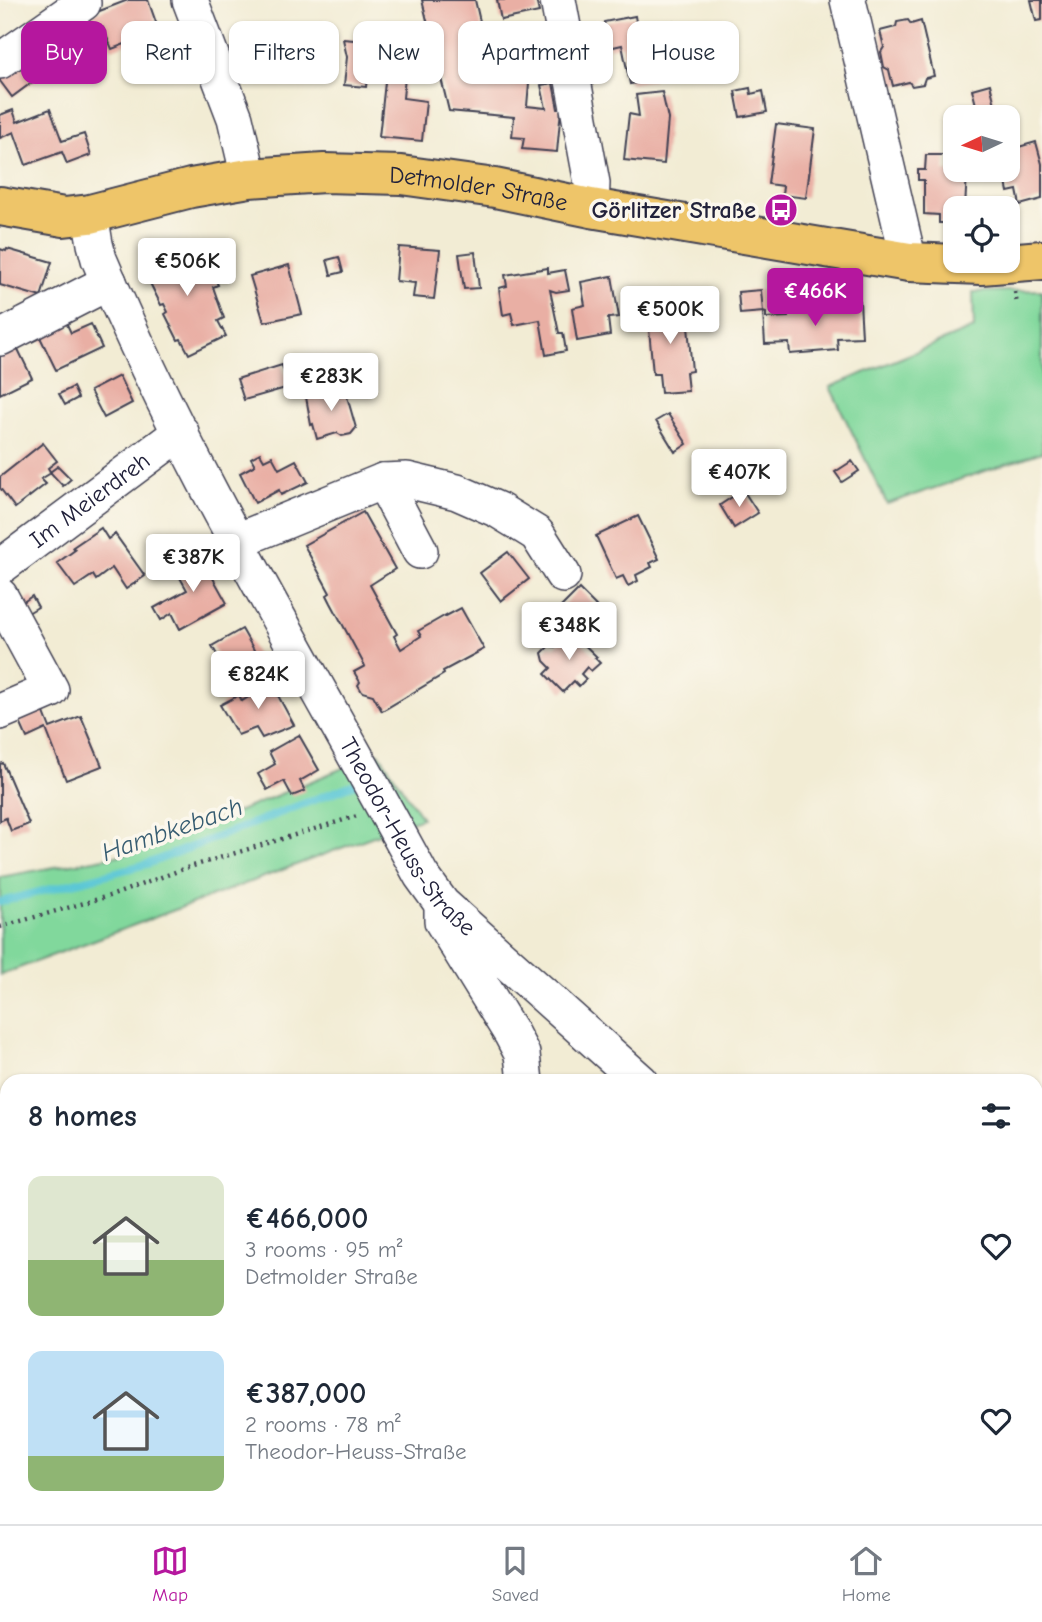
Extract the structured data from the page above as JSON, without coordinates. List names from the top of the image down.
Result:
{
  "streets": {
    "main road": ["Detmolder Straße"],
    "street": ["Im Meierdreh", "Theodor-Heuss-Straße"]
  },
  "crossings": [
    ["Detmolder Straße", "Theodor-Heuss-Straße"],
    ["Im Meierdreh", "Theodor-Heuss-Straße"]
  ],
  "water": ["Hambkebach"],
  "places": {
    "bus stop": ["Görlitzer Straße"]
  },
  "north": "left",
  "page": {
    "chip": [
      "Buy",
      "Rent",
      "Filters",
      "New",
      "Apartment",
      "House"
    ],
    "price": [
      "€506K",
      "€466K",
      "€500K",
      "€283K",
      "€407K",
      "€387K",
      "€348K",
      "€824K"
    ],
    "heading": "8 homes",
    "list": [
      {
        "name": "€466,000",
        "note": "3 rooms · 95 m² · Detmolder Straße"
      },
      {
        "name": "€387,000",
        "note": "2 rooms · 78 m² · Theodor-Heuss-Straße"
      }
    ],
    "tabs": ["Map", "Saved", "Home"]
  }
}
